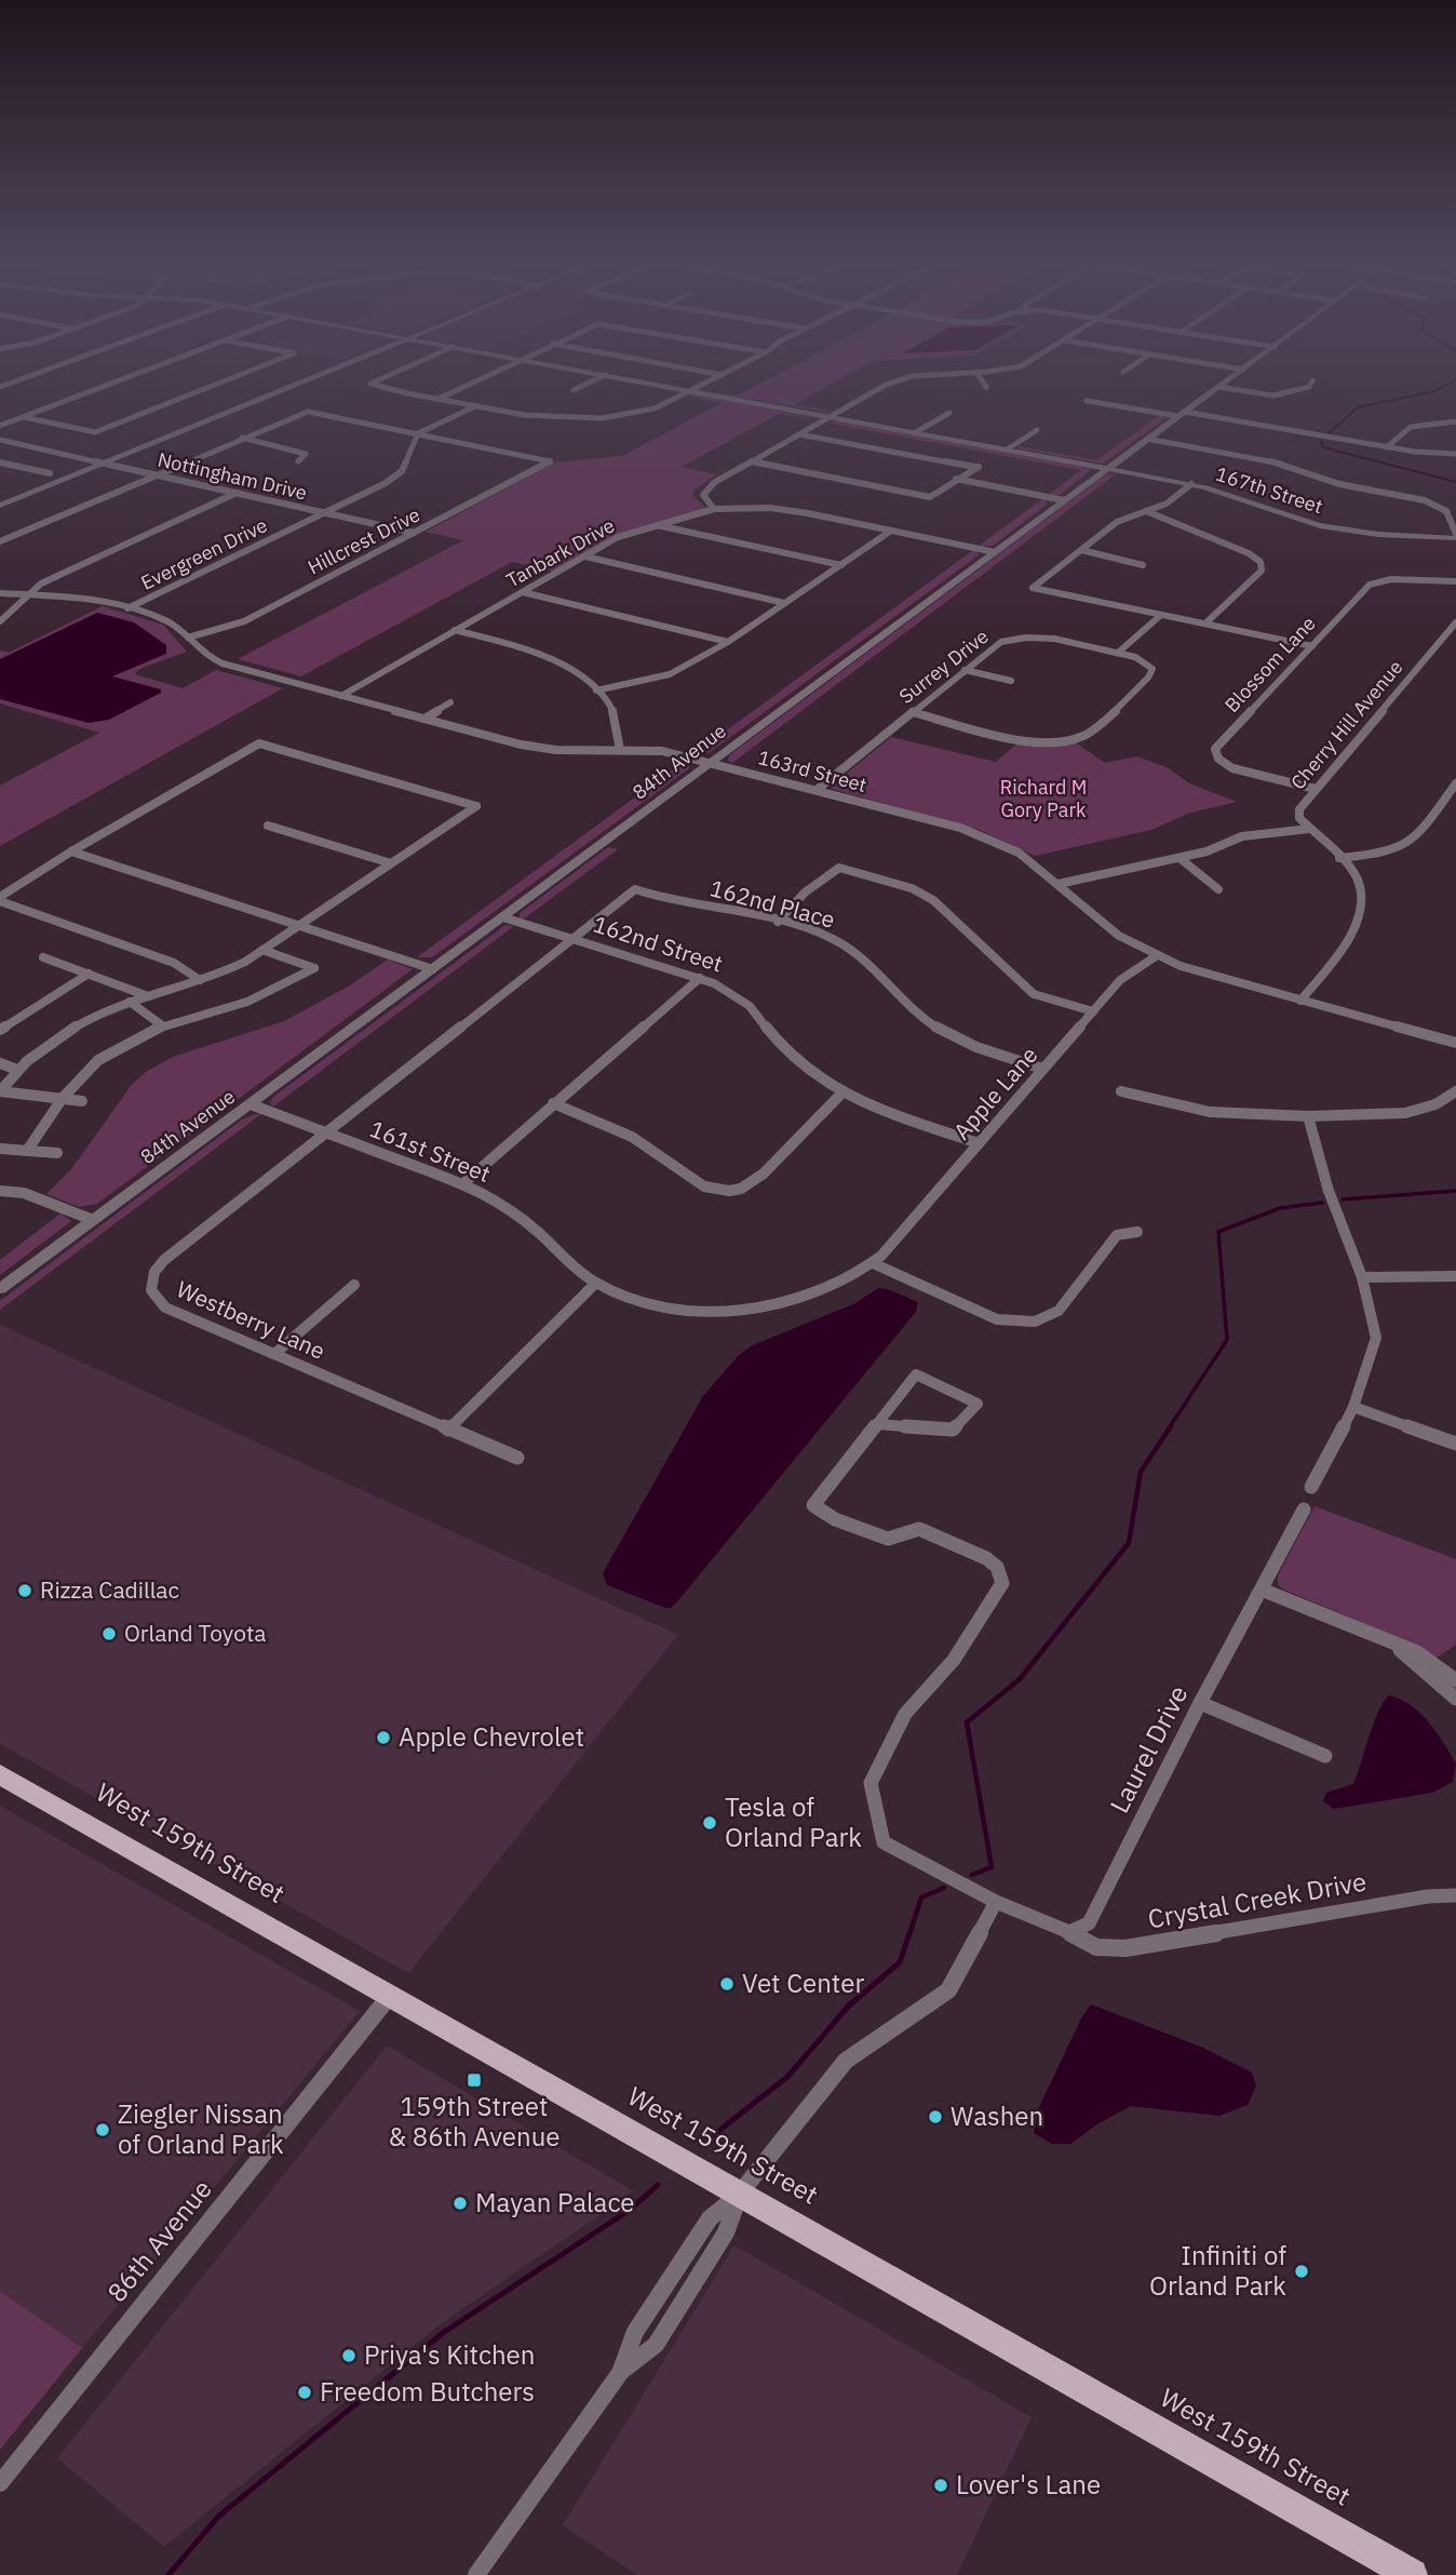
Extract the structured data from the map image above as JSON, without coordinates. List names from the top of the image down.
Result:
{
  "streets": {
    "main road": ["West 159th Street"],
    "street": [
      "Nottingham Drive",
      "167th Street",
      "Hillcrest Drive",
      "Tanbark Drive",
      "Evergreen Drive",
      "Blossom Lane",
      "Surrey Drive",
      "Cherry Hill Avenue",
      "84th Avenue",
      "163rd Street",
      "162nd Place",
      "162nd Street",
      "Apple Lane",
      "161st Street",
      "Westberry Lane",
      "Laurel Drive",
      "Crystal Creek Drive",
      "86th Avenue"
    ]
  },
  "crossings": [
    ["Nottingham Drive", "Hillcrest Drive"],
    ["Nottingham Drive", "Evergreen Drive"],
    ["167th Street", "84th Avenue"],
    ["Hillcrest Drive", "Evergreen Drive"],
    ["Hillcrest Drive", "163rd Street"],
    ["Tanbark Drive", "84th Avenue"],
    ["Tanbark Drive", "163rd Street"],
    ["Evergreen Drive", "163rd Street"],
    ["Blossom Lane", "Cherry Hill Avenue"],
    ["Surrey Drive", "163rd Street"],
    ["84th Avenue", "163rd Street"],
    ["84th Avenue", "162nd Street"],
    ["84th Avenue", "161st Street"],
    ["163rd Street", "Apple Lane"],
    ["162nd Place", "Apple Lane"],
    ["162nd Place", "Westberry Lane"],
    ["162nd Street", "Apple Lane"],
    ["162nd Street", "Westberry Lane"],
    ["Apple Lane", "161st Street"],
    ["161st Street", "Westberry Lane"],
    ["Laurel Drive", "Crystal Creek Drive"],
    ["West 159th Street", "86th Avenue"]
  ],
  "parks": ["Richard M Gory Park"],
  "places": {
    "other": [
      "Rizza Cadillac",
      "Orland Toyota",
      "Apple Chevrolet",
      "Tesla of Orland Park",
      "Vet Center",
      "Washen",
      "Ziegler Nissan of Orland Park",
      "Mayan Palace",
      "Infiniti of Orland Park",
      "Priya's Kitchen",
      "Freedom Butchers",
      "Lover's Lane"
    ],
    "transit": ["159th Street & 86th Avenue"]
  }
}
